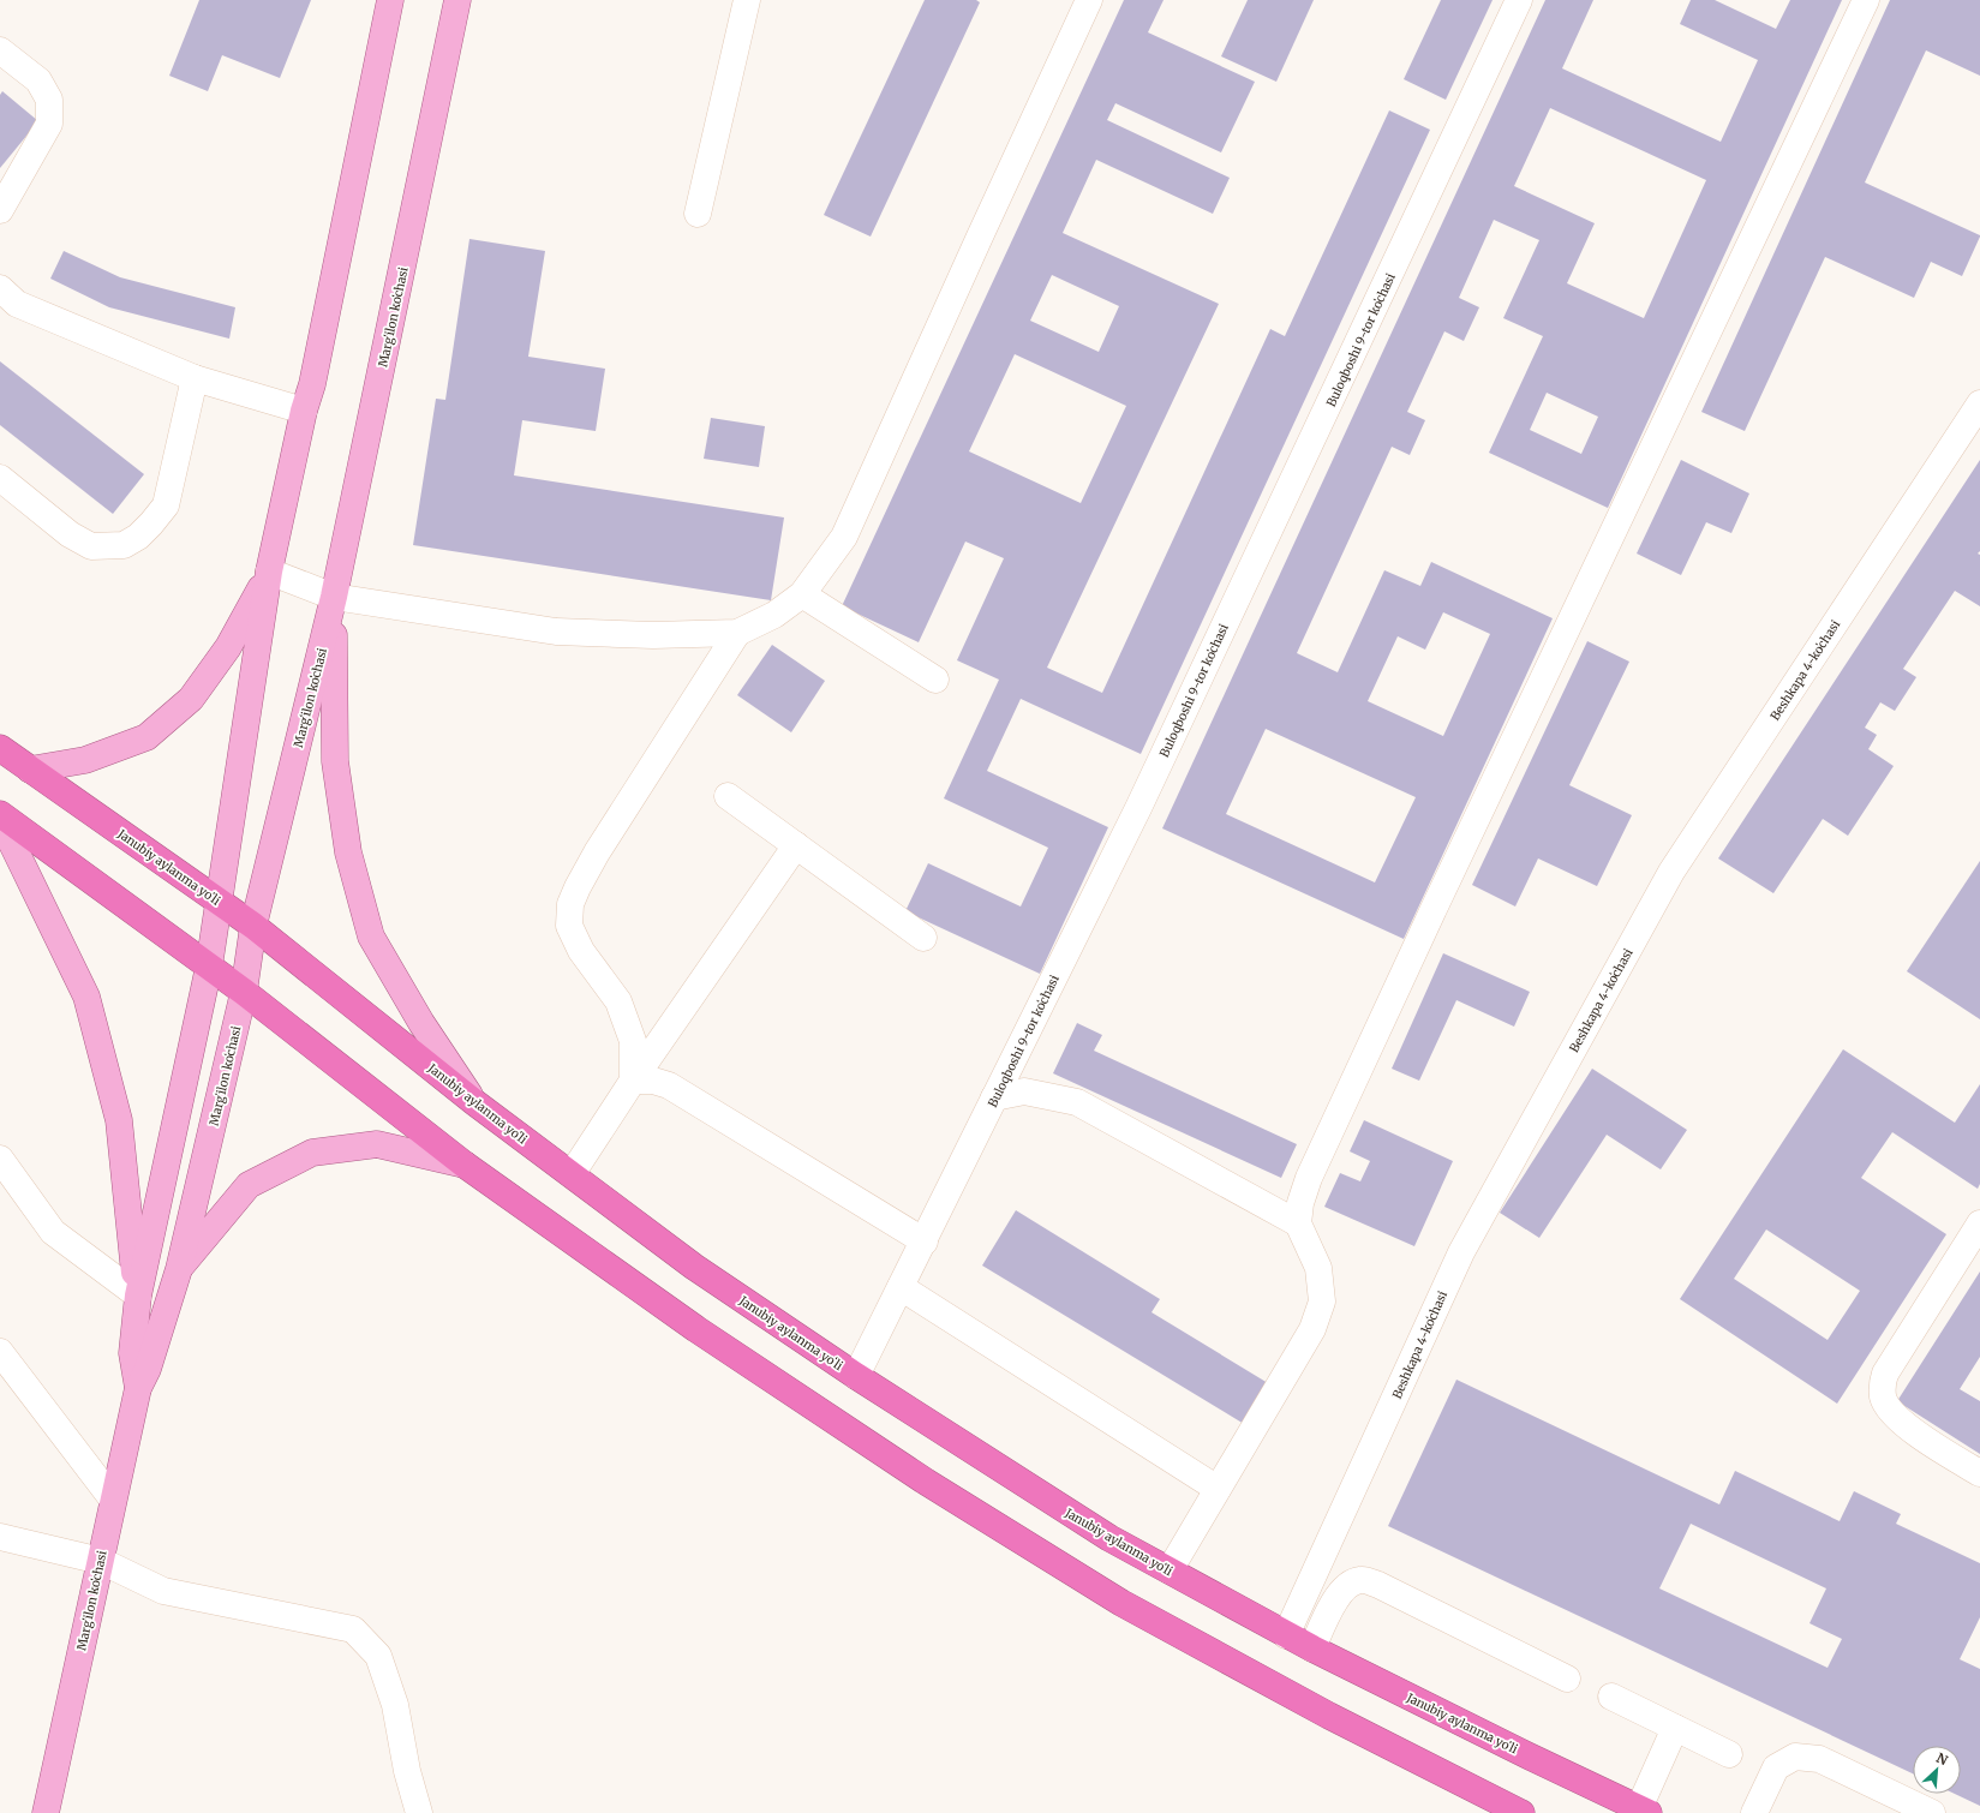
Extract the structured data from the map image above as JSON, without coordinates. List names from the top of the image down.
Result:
{
  "streets": {
    "highway": ["Janubiy aylanma yoʻli"],
    "main road": ["Margʻilon koʻchasi"],
    "street": ["Buloqboshi 9-tor koʻchasi", "Beshkapa 4-koʻchasi"]
  },
  "crossings": [
    ["Margʻilon koʻchasi", "Janubiy aylanma yoʻli"],
    ["Buloqboshi 9-tor koʻchasi", "Janubiy aylanma yoʻli"],
    ["Beshkapa 4-koʻchasi", "Janubiy aylanma yoʻli"]
  ],
  "north": "top right"
}
